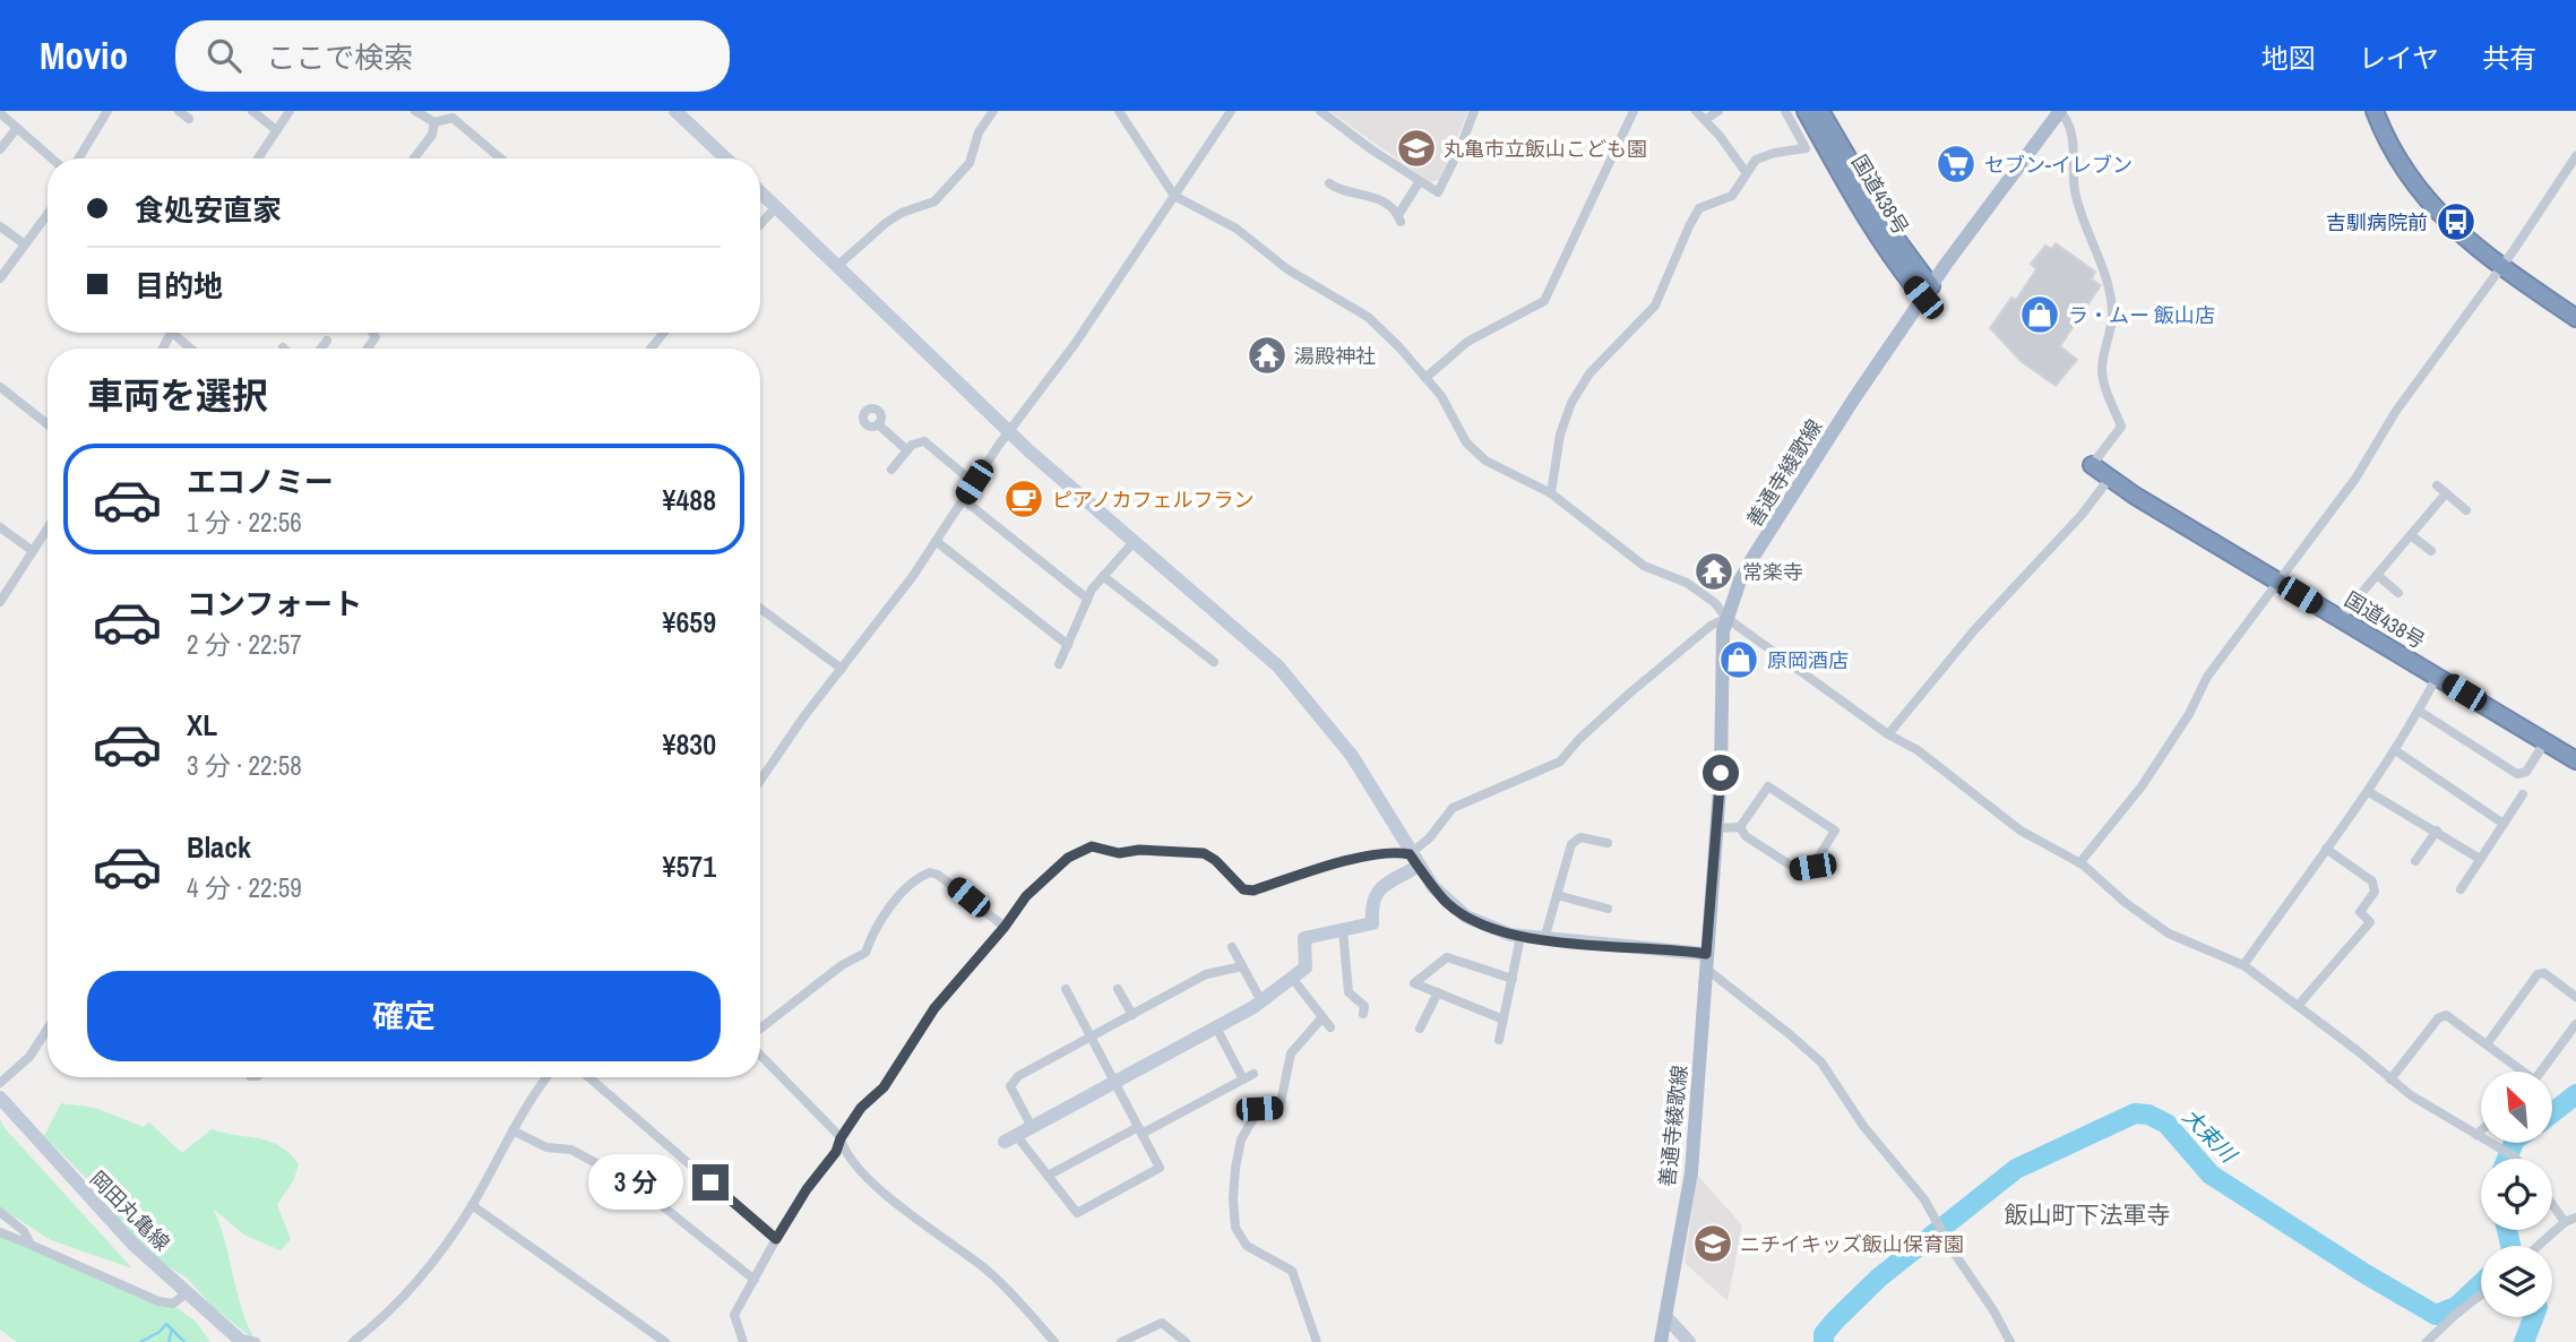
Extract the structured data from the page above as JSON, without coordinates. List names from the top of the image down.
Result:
{
  "streets": {
    "highway": ["国道438号"],
    "main road": ["善通寺綾歌線"],
    "street": ["岡田丸亀線"]
  },
  "crossings": [
    ["国道438号", "善通寺綾歌線"]
  ],
  "districts": ["飯山町下法軍寺"],
  "water": ["大束川"],
  "places": {
    "school or university": ["丸亀市立飯山こども園", "ニチイキッズ飯山保育園"],
    "supermarket": ["セブン-イレブン"],
    "bus stop": ["吉馴病院前"],
    "shop": ["ラ・ムー 飯山店", "原岡酒店"],
    "temple": ["湯殿神社", "常楽寺"],
    "cafe": ["ピアノカフェルフラン"]
  },
  "north": "top left",
  "page": {
    "header": "Movio",
    "search": "ここで検索",
    "nav": ["地図", "レイヤ", "共有"],
    "banner": ["食処安直家", "目的地"],
    "heading": "車両を選択",
    "list": [
      {
        "name": "エコノミー",
        "note": "1 分 · 22:56",
        "value": "¥488"
      },
      {
        "name": "コンフォート",
        "note": "2 分 · 22:57",
        "value": "¥659"
      },
      {
        "name": "XL",
        "note": "3 分 · 22:58",
        "value": "¥830"
      },
      {
        "name": "Black",
        "note": "4 分 · 22:59",
        "value": "¥571"
      }
    ],
    "buttons": "確定",
    "bubble": "3 分"
  }
}
